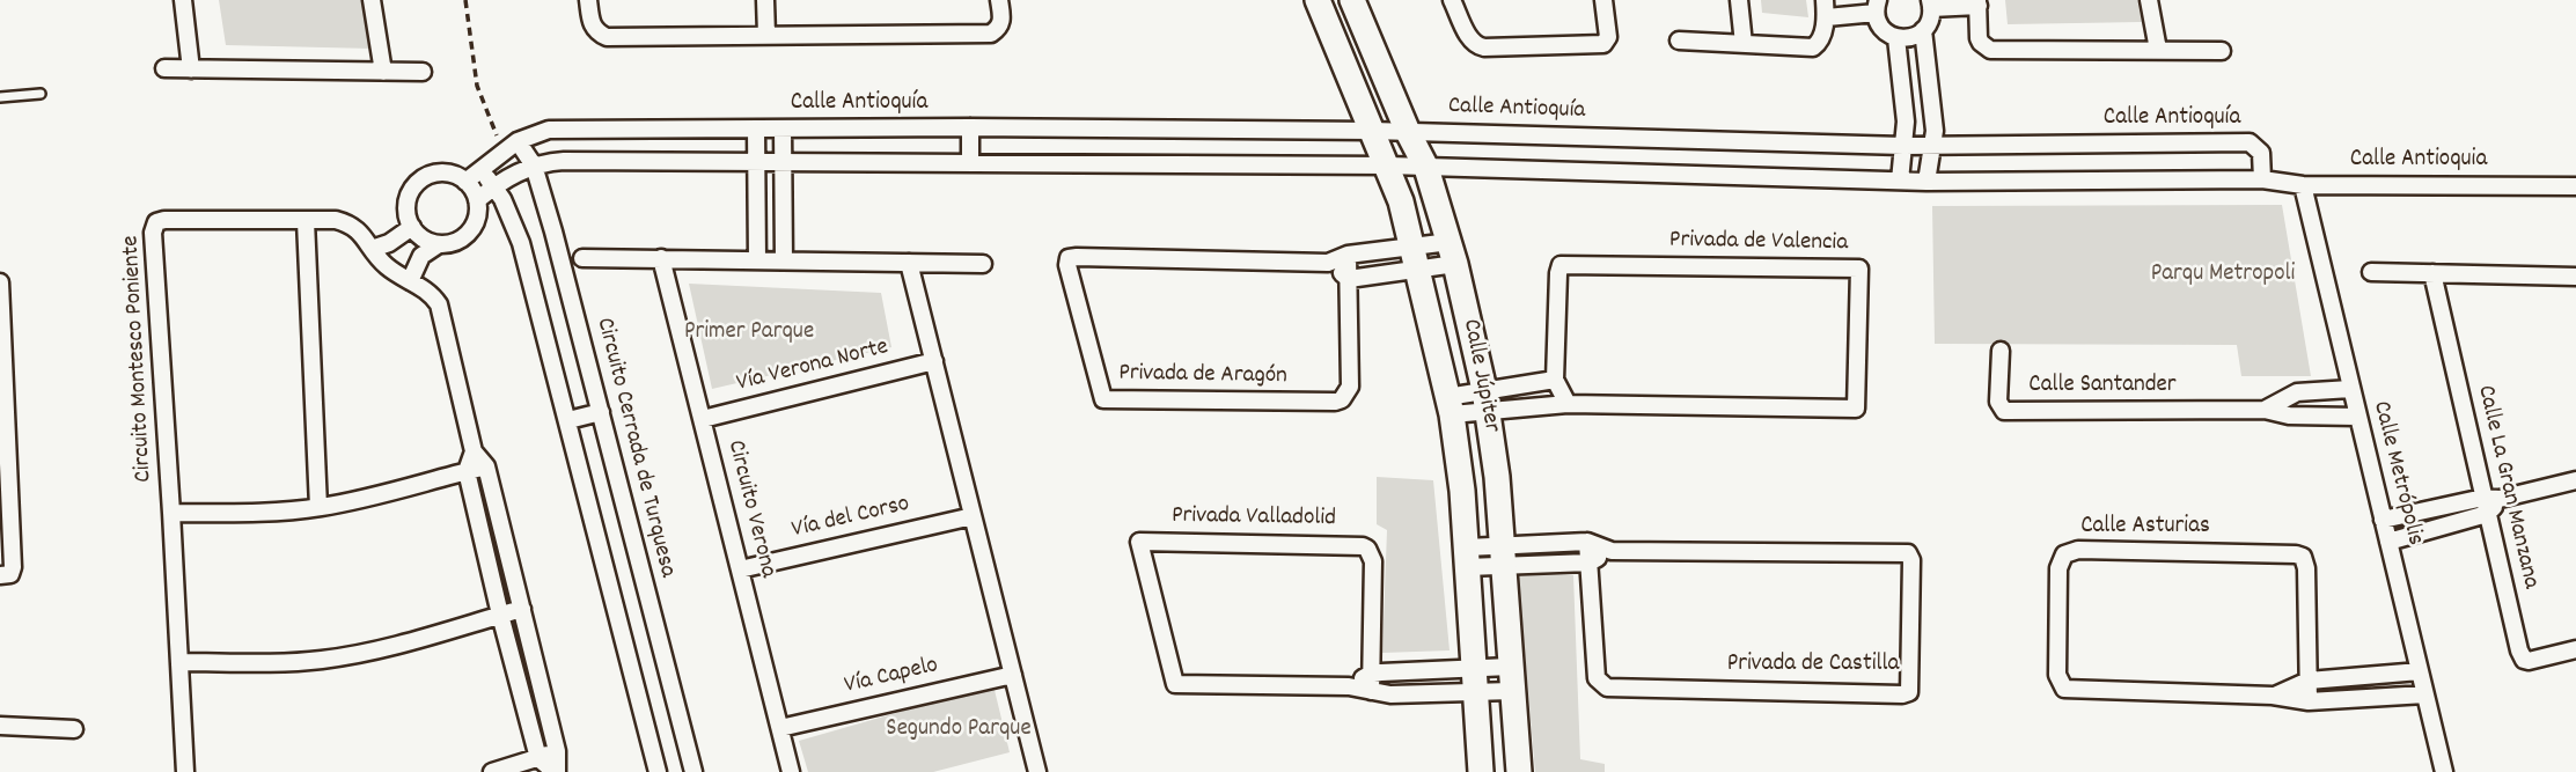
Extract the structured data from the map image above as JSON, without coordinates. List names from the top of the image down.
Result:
{
  "streets": {
    "main road": ["Calle Júpiter"],
    "street": [
      "Calle Antioquía",
      "Calle Antioquia",
      "Privada de Valencia",
      "Circuito Montesco Poniente",
      "Vía Verona Norte",
      "Privada de Aragón",
      "Calle Santander",
      "Circuito Cerrada de Turquesa",
      "Calle Metrópolis",
      "Calle La Gran Manzana",
      "Circuito Verona",
      "Vía del Corso",
      "Privada Valladolid",
      "Calle Asturias",
      "Privada de Castilla",
      "Vía Capelo"
    ]
  },
  "crossings": [
    ["Calle Antioquía", "Calle Antioquia"],
    ["Calle Antioquía", "Calle Júpiter"],
    ["Calle Antioquía", "Circuito Cerrada de Turquesa"],
    ["Calle Antioquia", "Calle Metrópolis"],
    ["Vía Verona Norte", "Circuito Verona"],
    ["Privada de Aragón", "Calle Júpiter"],
    ["Calle Júpiter", "Privada Valladolid"],
    ["Calle Júpiter", "Privada de Castilla"],
    ["Calle Santander", "Calle Metrópolis"],
    ["Calle Metrópolis", "Calle Asturias"],
    ["Circuito Verona", "Vía del Corso"],
    ["Circuito Verona", "Vía Capelo"]
  ],
  "parks": ["Parqu Metropoli", "Primer Parque", "Segundo Parque"]
}
